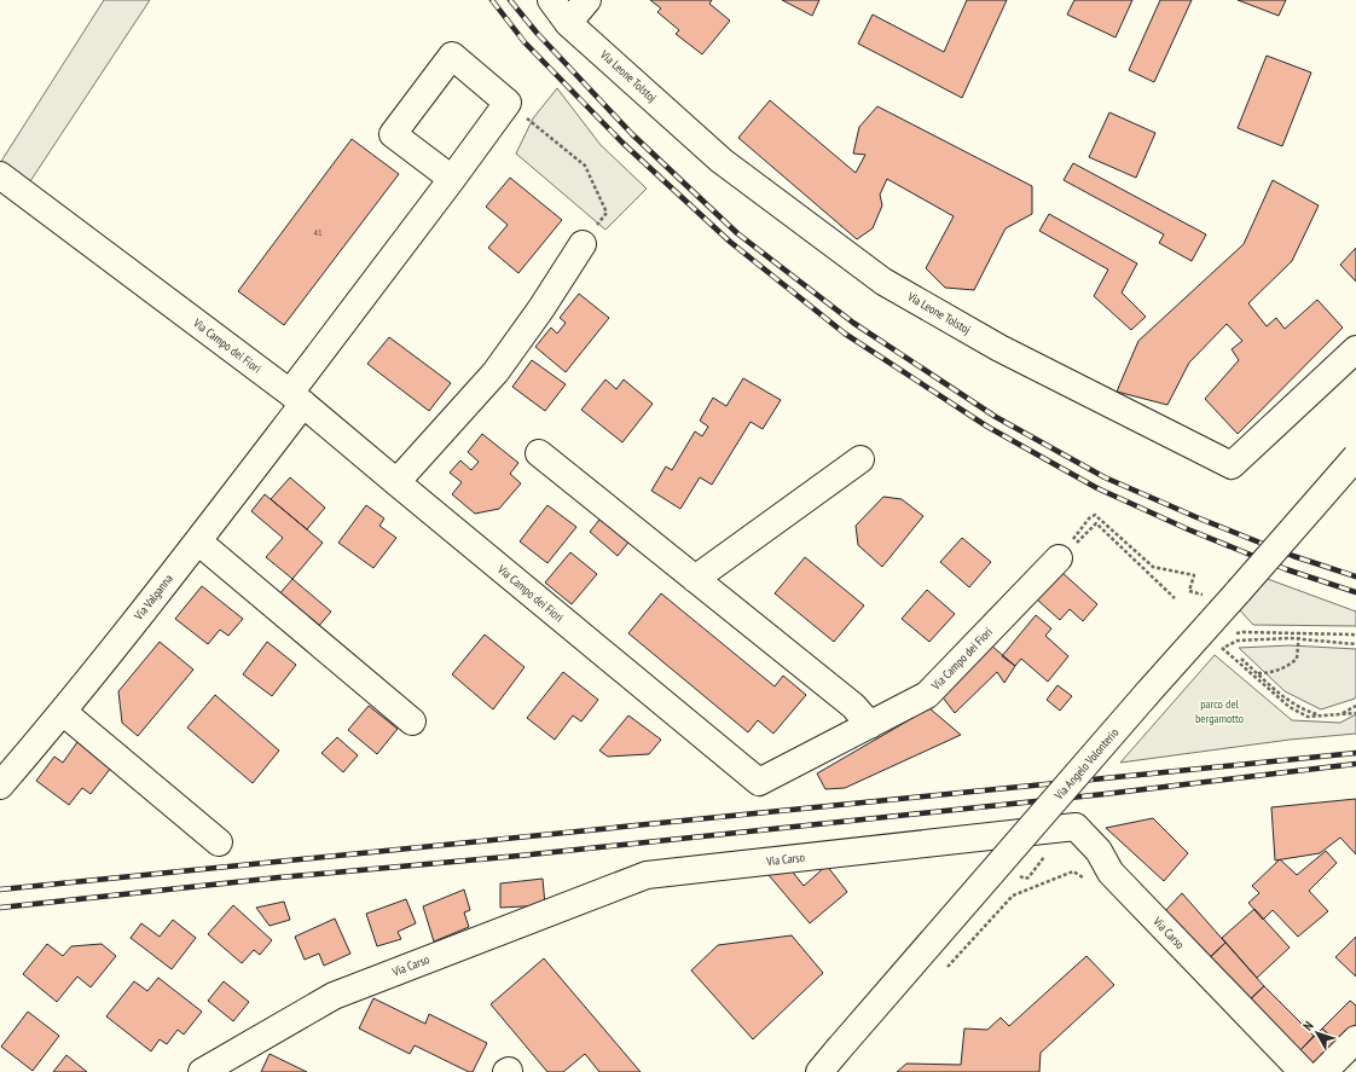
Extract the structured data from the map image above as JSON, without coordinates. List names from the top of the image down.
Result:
{
  "streets": {
    "street": [
      "Via Leone Tolstoj",
      "Via Campo dei Fiori",
      "Via Valganna",
      "Via Angelo Volonterio",
      "Via Carso"
    ]
  },
  "crossings": [
    ["Via Campo dei Fiori", "Via Valganna"]
  ],
  "parks": ["parco del bergamotto"],
  "house_numbers": ["41"],
  "north": "top left"
}
